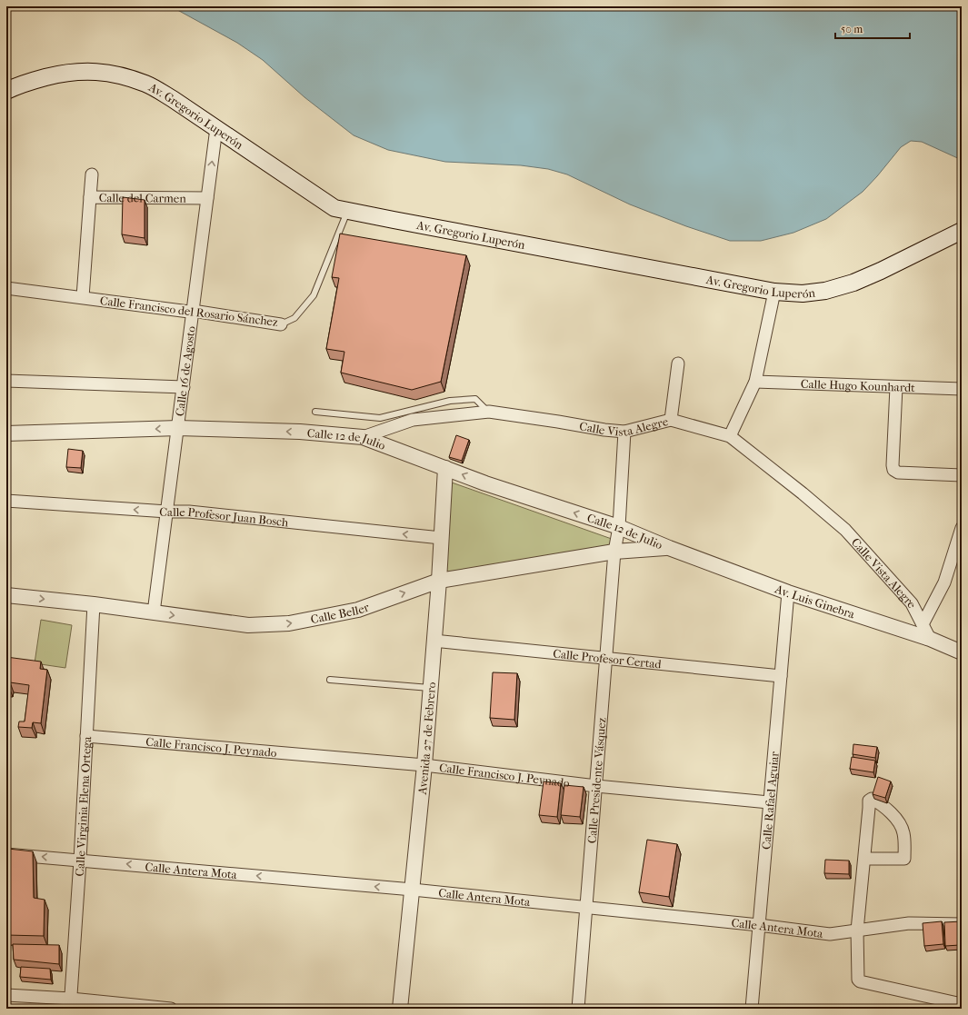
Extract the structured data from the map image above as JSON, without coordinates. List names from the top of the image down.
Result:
{
  "streets": {
    "main road": ["Av. Gregorio Luperón"],
    "street": [
      "Calle del Carmen",
      "Calle Francisco del Rosario Sánchez",
      "Calle 16 de Agosto",
      "Calle Hugo Kounhardt",
      "Calle Vista Alegre",
      "Calle 12 de Julio",
      "Calle Profesor Juan Bosch",
      "Av. Luis Ginebra",
      "Calle Beller",
      "Calle Profesor Certad",
      "Avenida 27 de Febrero",
      "Calle Francisco J. Peynado",
      "Calle Presidente Vásquez",
      "Calle Rafael Aguiar",
      "Calle Virginia Elena Ortega",
      "Calle Antera Mota"
    ]
  },
  "crossings": [
    ["Av. Gregorio Luperón", "Calle Francisco del Rosario Sánchez"],
    ["Av. Gregorio Luperón", "Calle 16 de Agosto"],
    ["Calle del Carmen", "Calle Francisco del Rosario Sánchez"],
    ["Calle del Carmen", "Calle 16 de Agosto"],
    ["Calle Francisco del Rosario Sánchez", "Calle 16 de Agosto"],
    ["Calle 16 de Agosto", "Calle 12 de Julio"],
    ["Calle 16 de Agosto", "Calle Profesor Juan Bosch"],
    ["Calle 16 de Agosto", "Calle Beller"],
    ["Calle Vista Alegre", "Calle 12 de Julio"],
    ["Calle Vista Alegre", "Av. Luis Ginebra"],
    ["Calle 12 de Julio", "Av. Luis Ginebra"],
    ["Calle 12 de Julio", "Calle Beller"],
    ["Calle 12 de Julio", "Avenida 27 de Febrero"],
    ["Calle 12 de Julio", "Calle Presidente Vásquez"],
    ["Calle Profesor Juan Bosch", "Avenida 27 de Febrero"],
    ["Av. Luis Ginebra", "Calle Beller"],
    ["Av. Luis Ginebra", "Calle Rafael Aguiar"],
    ["Calle Beller", "Avenida 27 de Febrero"],
    ["Calle Beller", "Calle Presidente Vásquez"],
    ["Calle Beller", "Calle Virginia Elena Ortega"],
    ["Calle Profesor Certad", "Avenida 27 de Febrero"],
    ["Calle Profesor Certad", "Calle Presidente Vásquez"],
    ["Calle Profesor Certad", "Calle Rafael Aguiar"],
    ["Avenida 27 de Febrero", "Calle Francisco J. Peynado"],
    ["Avenida 27 de Febrero", "Calle Antera Mota"],
    ["Calle Francisco J. Peynado", "Calle Presidente Vásquez"],
    ["Calle Francisco J. Peynado", "Calle Rafael Aguiar"],
    ["Calle Francisco J. Peynado", "Calle Virginia Elena Ortega"],
    ["Calle Presidente Vásquez", "Calle Antera Mota"],
    ["Calle Rafael Aguiar", "Calle Antera Mota"],
    ["Calle Virginia Elena Ortega", "Calle Antera Mota"]
  ],
  "one_way": ["Calle Profesor Juan Bosch", "Calle Beller", "Calle Antera Mota"],
  "scale_bar": "50 m"
}
